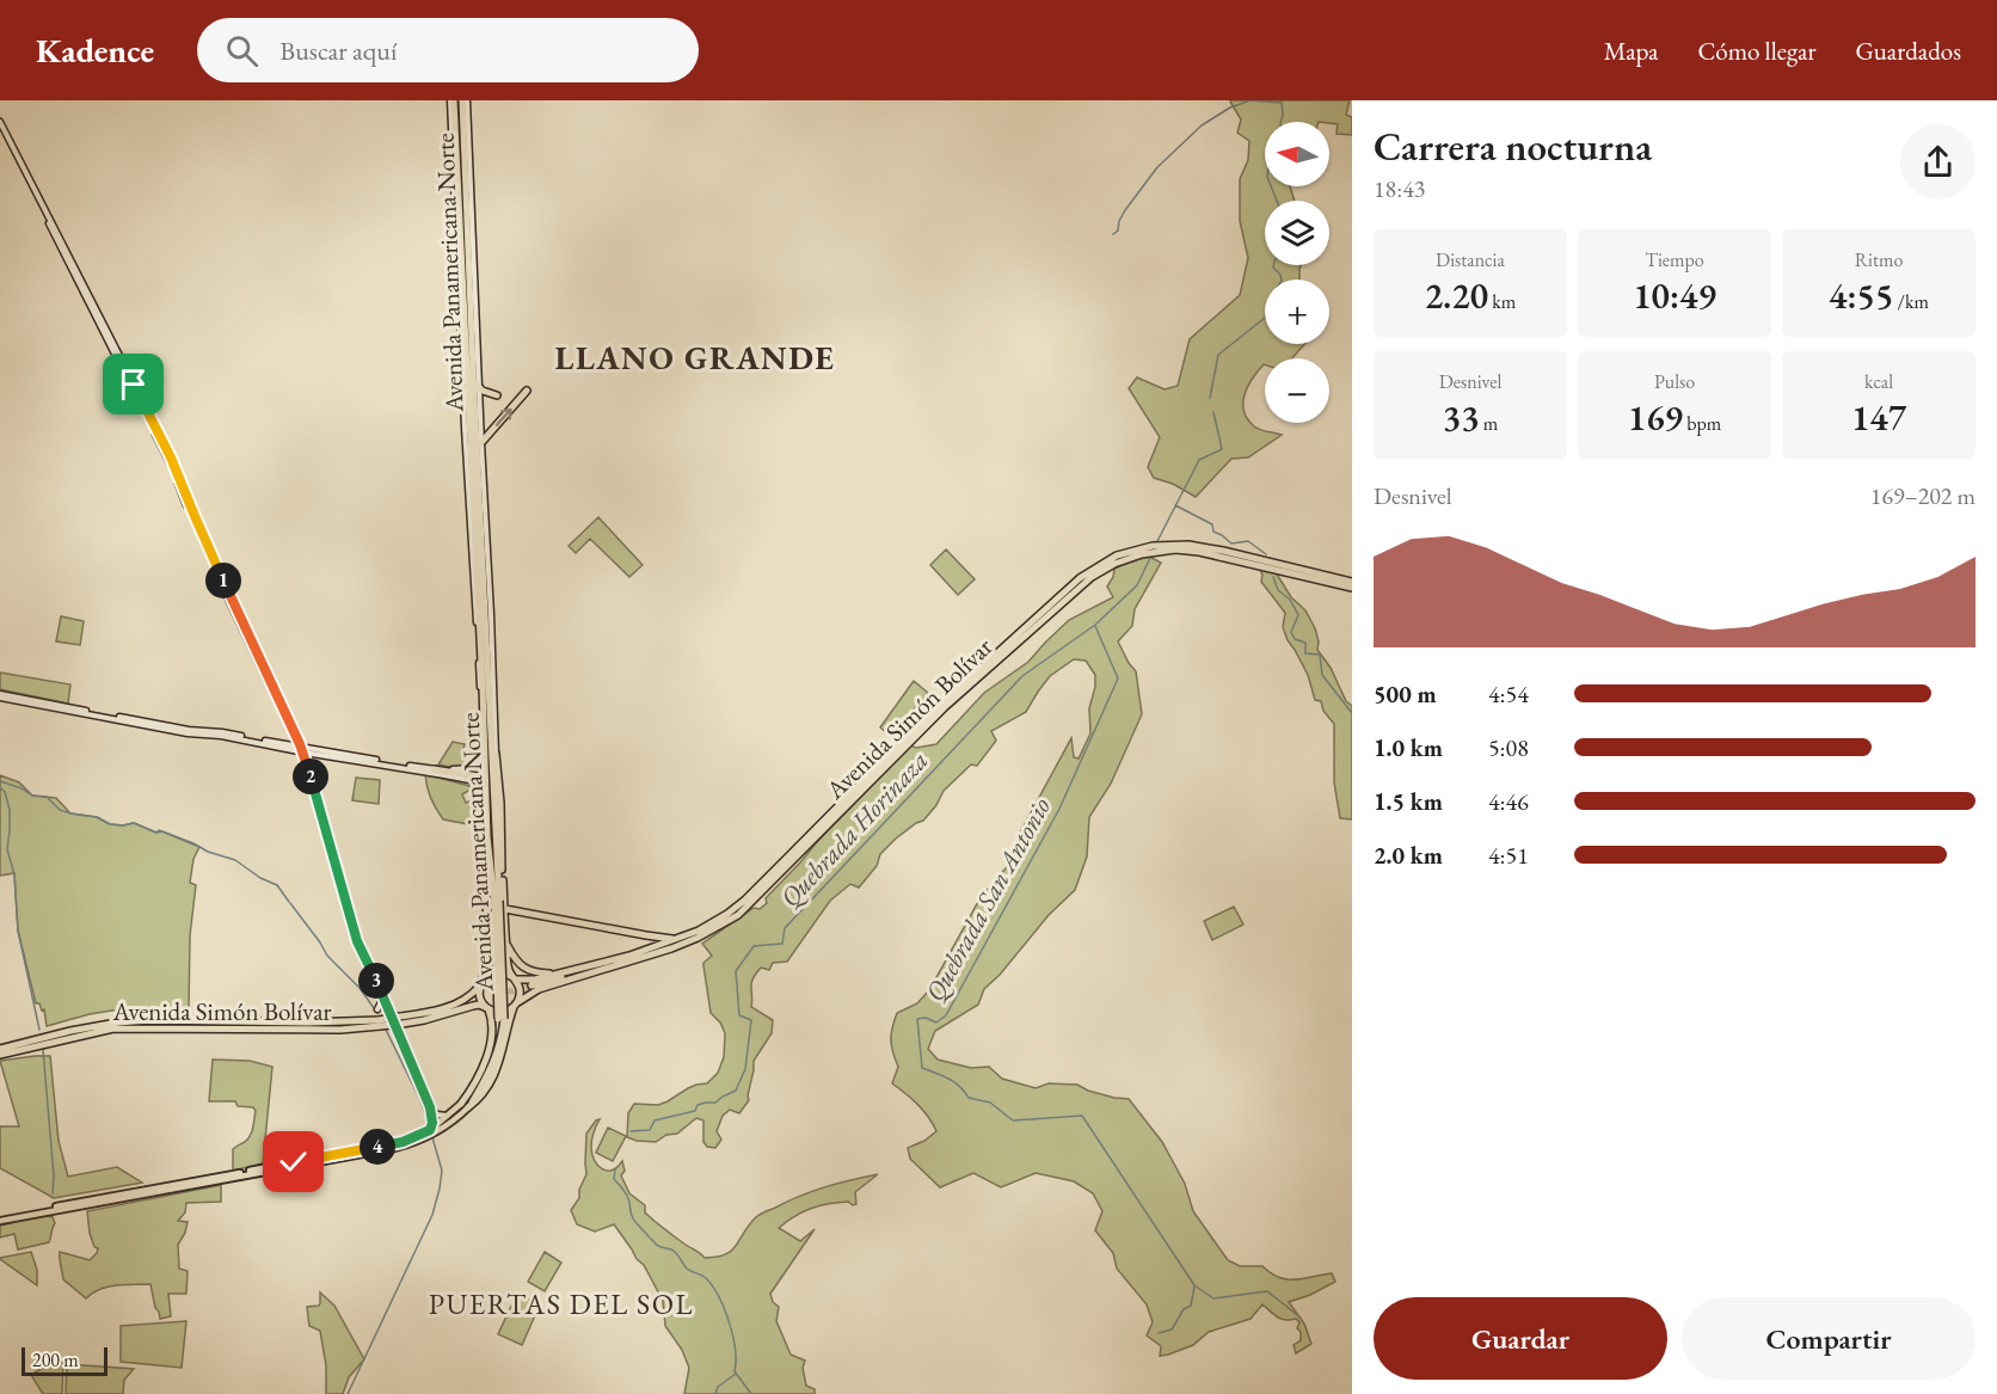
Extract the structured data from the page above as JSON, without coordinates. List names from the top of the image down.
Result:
{
  "streets": {
    "highway": ["Avenida Panamericana Norte", "Avenida Simón Bolívar"]
  },
  "districts": ["LLANO GRANDE", "PUERTAS DEL SOL"],
  "water": ["Quebrada Horinaza", "Quebrada San Antonio"],
  "scale_bar": "200 m",
  "north": "left",
  "page": {
    "header": "Kadence",
    "search": "Buscar aquí",
    "nav": ["Mapa", "Cómo llegar", "Guardados"],
    "heading": ["Carrera nocturna", "18:43"],
    "map_buttons": ["+", "−"],
    "stats": [
      ["Distancia", "2.20 km"],
      ["Tiempo", "10:49"],
      ["Ritmo", "4:55 /km"],
      ["Desnivel", "33 m"],
      ["Pulso", "169 bpm"],
      ["kcal", "147"]
    ],
    "chart": ["Desnivel", "169–202 m"],
    "pins": [
      "1",
      "2",
      "3",
      "4"
    ],
    "list": [
      {
        "name": "500 m",
        "note": "4:54"
      },
      {
        "name": "1.0 km",
        "note": "5:08"
      },
      {
        "name": "1.5 km",
        "note": "4:46"
      },
      {
        "name": "2.0 km",
        "note": "4:51"
      }
    ],
    "buttons": ["Guardar", "Compartir"],
    "scale": "200 m"
  }
}
